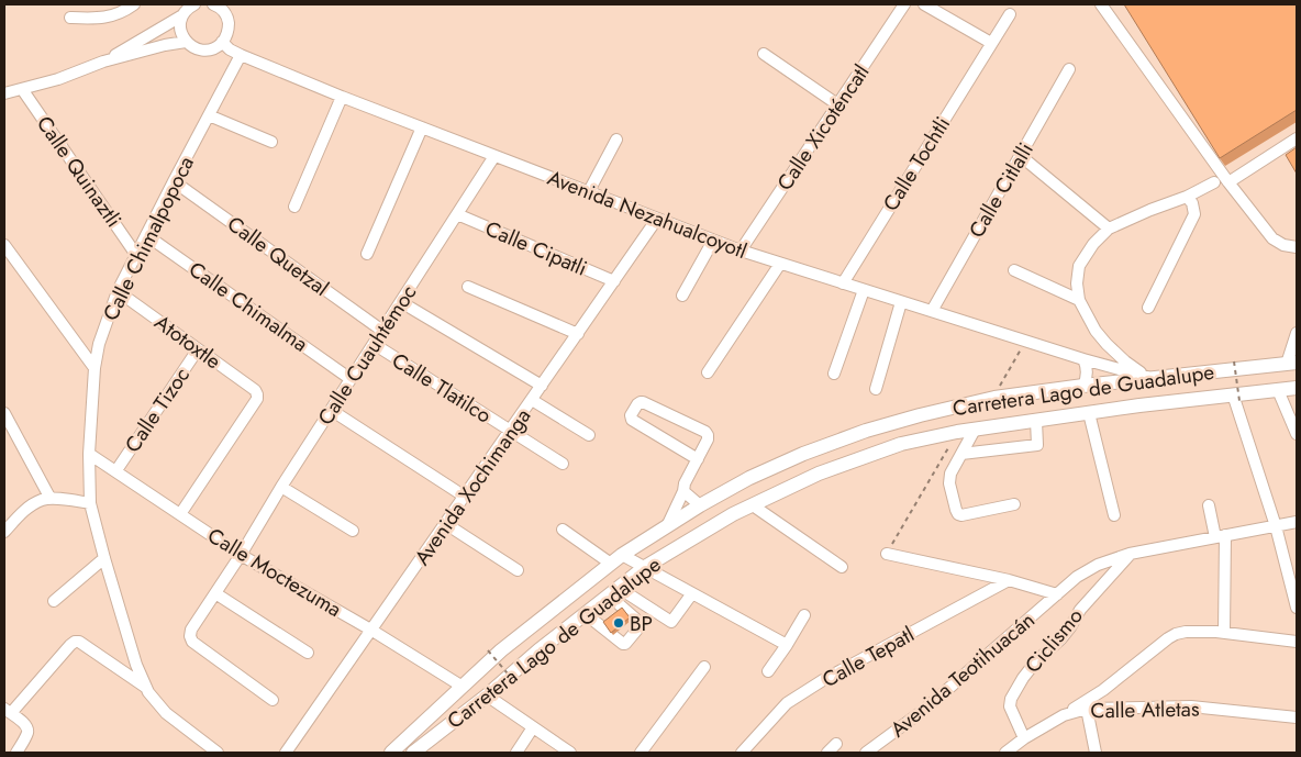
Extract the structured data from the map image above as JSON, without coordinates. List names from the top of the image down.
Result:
{
  "streets": {
    "main road": ["Carretera Lago de Guadalupe"],
    "street": [
      "Calle Xicoténcatl",
      "Calle Tochtli",
      "Calle Quinaztli",
      "Calle Citlalli",
      "Avenida Nezahualcoyotl",
      "Calle Chimalpopoca",
      "Calle Cipatli",
      "Calle Quetzal",
      "Calle Chimalma",
      "Atotoxtle",
      "Calle Cuauhtémoc",
      "Calle Tlatilco",
      "Calle Tizoc",
      "Avenida Xochimanga",
      "Calle Moctezuma",
      "Ciclismo",
      "Calle Tepatl",
      "Avenida Teotihuacán",
      "Calle Atletas"
    ]
  },
  "crossings": [
    ["Calle Xicoténcatl", "Avenida Nezahualcoyotl"],
    ["Calle Tochtli", "Avenida Nezahualcoyotl"],
    ["Calle Quinaztli", "Calle Chimalpopoca"],
    ["Calle Citlalli", "Avenida Nezahualcoyotl"],
    ["Avenida Nezahualcoyotl", "Calle Chimalpopoca"],
    ["Avenida Nezahualcoyotl", "Calle Cuauhtémoc"],
    ["Avenida Nezahualcoyotl", "Carretera Lago de Guadalupe"],
    ["Avenida Nezahualcoyotl", "Avenida Xochimanga"],
    ["Calle Chimalpopoca", "Calle Quetzal"],
    ["Calle Chimalpopoca", "Calle Chimalma"],
    ["Calle Chimalpopoca", "Atotoxtle"],
    ["Calle Chimalpopoca", "Calle Moctezuma"],
    ["Calle Cipatli", "Calle Cuauhtémoc"],
    ["Calle Cipatli", "Avenida Xochimanga"],
    ["Calle Quetzal", "Calle Cuauhtémoc"],
    ["Calle Chimalma", "Calle Cuauhtémoc"],
    ["Atotoxtle", "Calle Tizoc"],
    ["Atotoxtle", "Calle Moctezuma"],
    ["Calle Cuauhtémoc", "Calle Tlatilco"],
    ["Calle Cuauhtémoc", "Calle Moctezuma"],
    ["Calle Tlatilco", "Avenida Xochimanga"],
    ["Carretera Lago de Guadalupe", "Calle Moctezuma"],
    ["Calle Tizoc", "Calle Moctezuma"],
    ["Avenida Xochimanga", "Calle Moctezuma"],
    ["Ciclismo", "Avenida Teotihuacán"],
    ["Ciclismo", "Calle Atletas"]
  ],
  "places": ["BP"]
}
